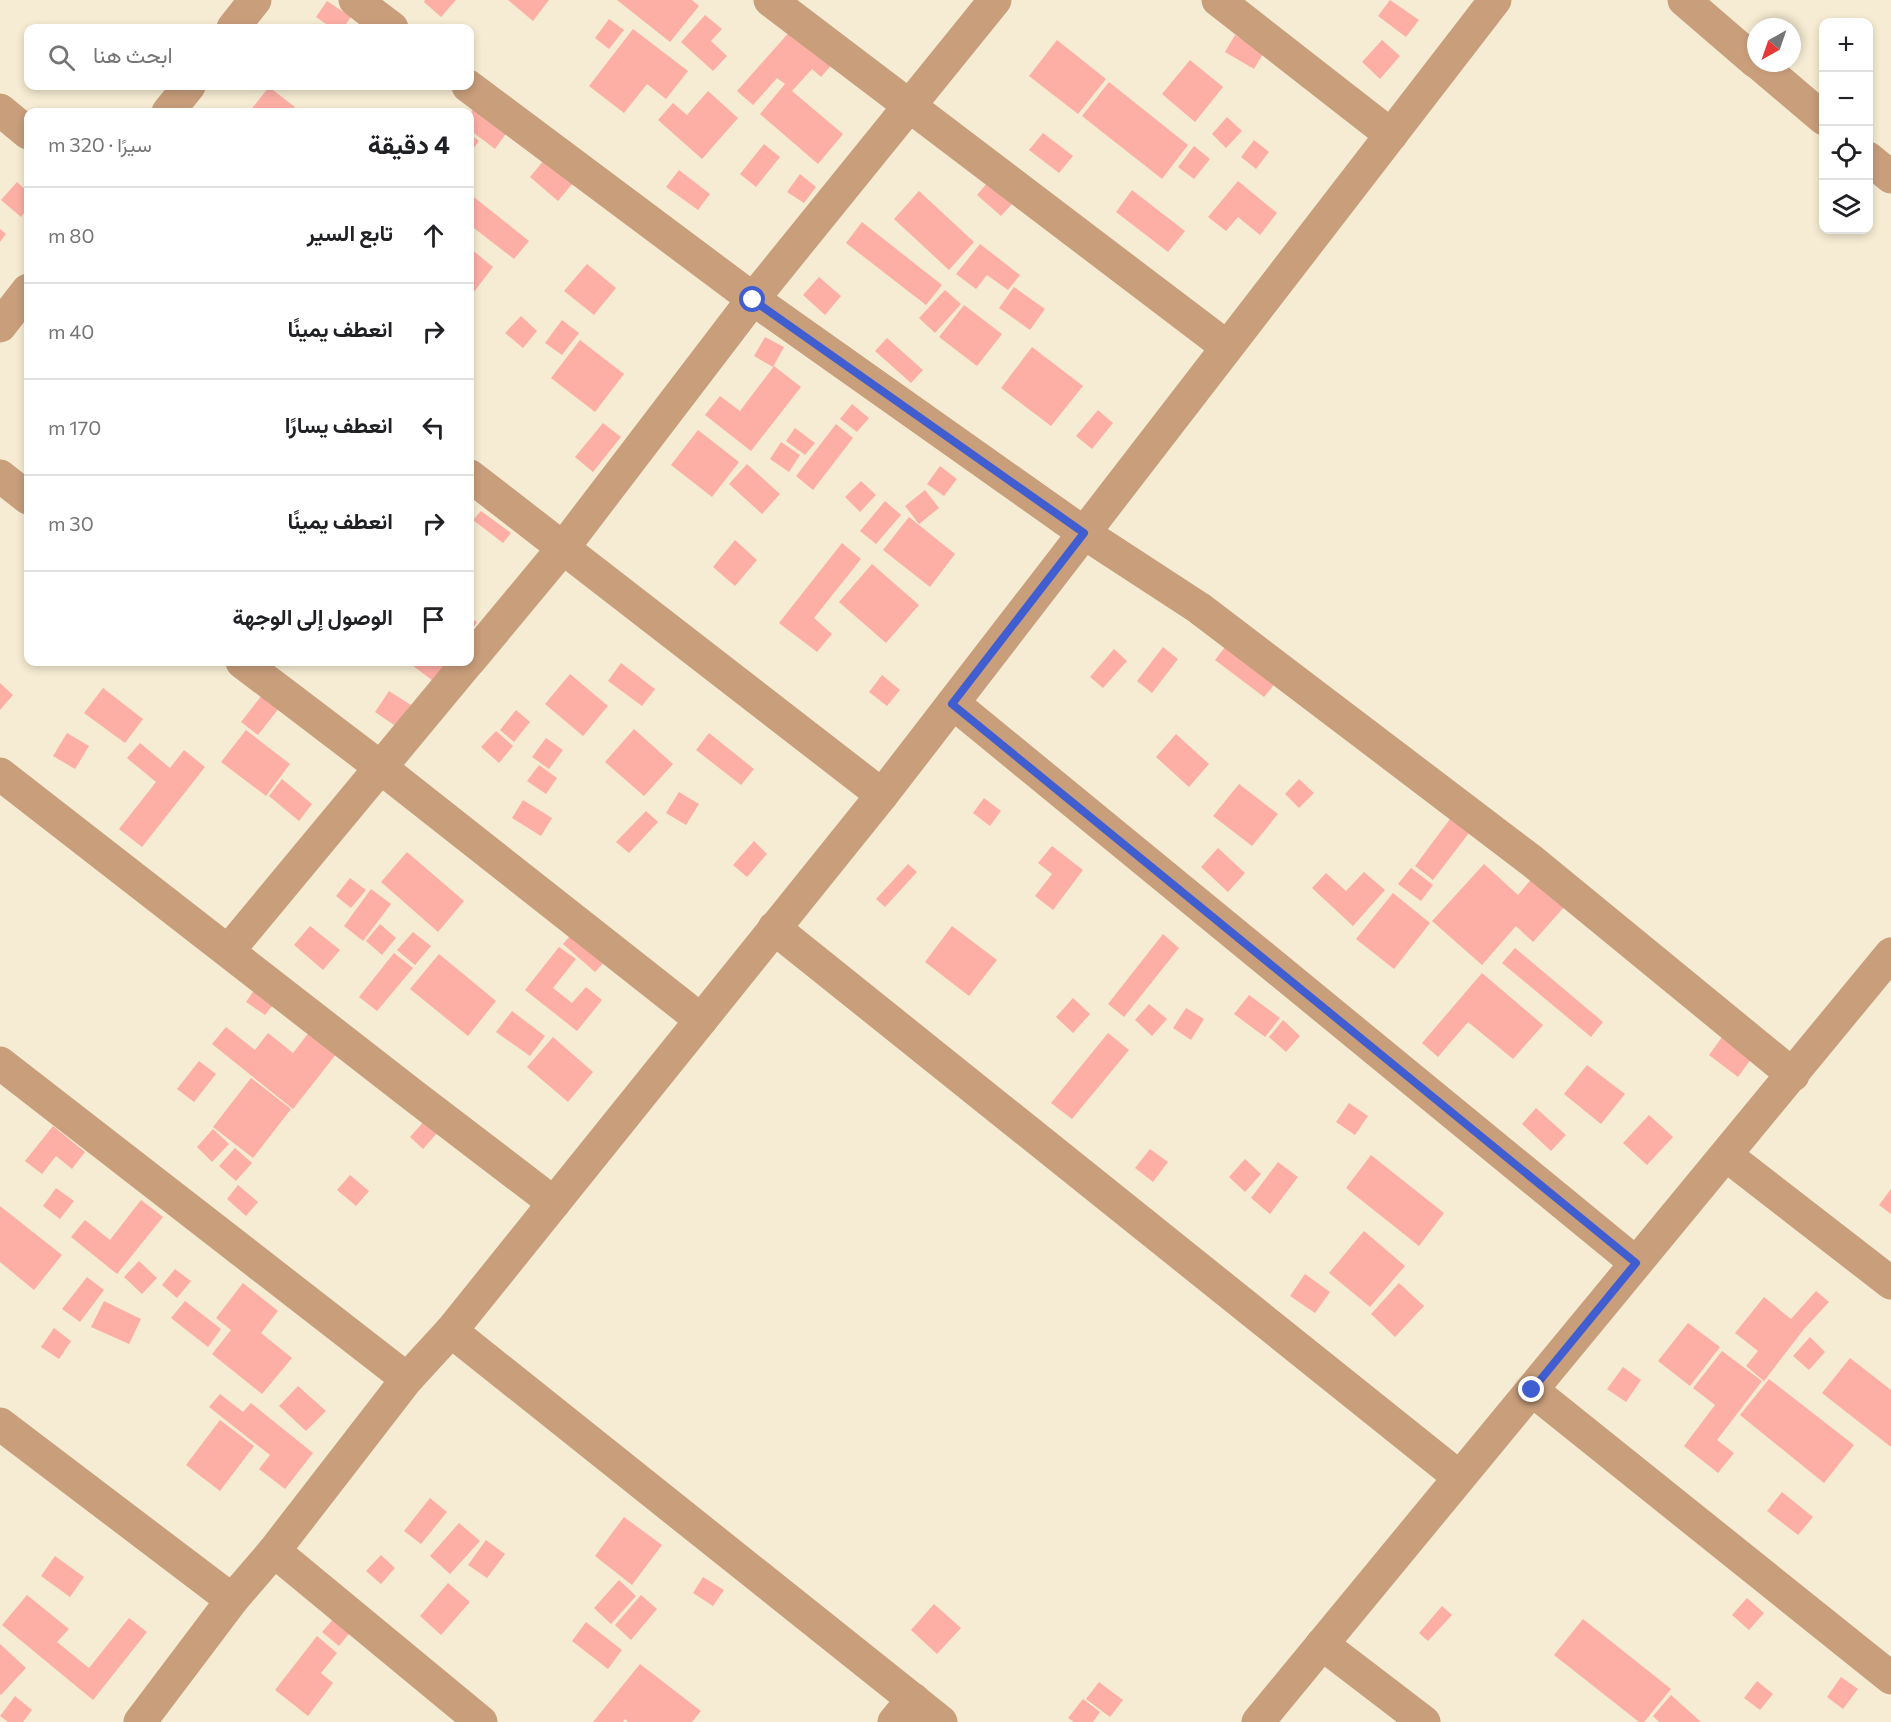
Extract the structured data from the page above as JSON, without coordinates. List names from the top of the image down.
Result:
{
  "north": "bottom left",
  "page": {
    "map_buttons": ["+", "−"],
    "search": "ابحث هنا",
    "heading": ["4 دقيقة", "سيرًا · 320 m"],
    "list": [
      ["تابع السير", "80 m"],
      ["انعطف يمينًا", "40 m"],
      ["انعطف يسارًا", "170 m"],
      ["انعطف يمينًا", "30 m"],
      "الوصول إلى الوجهة"
    ]
  }
}
